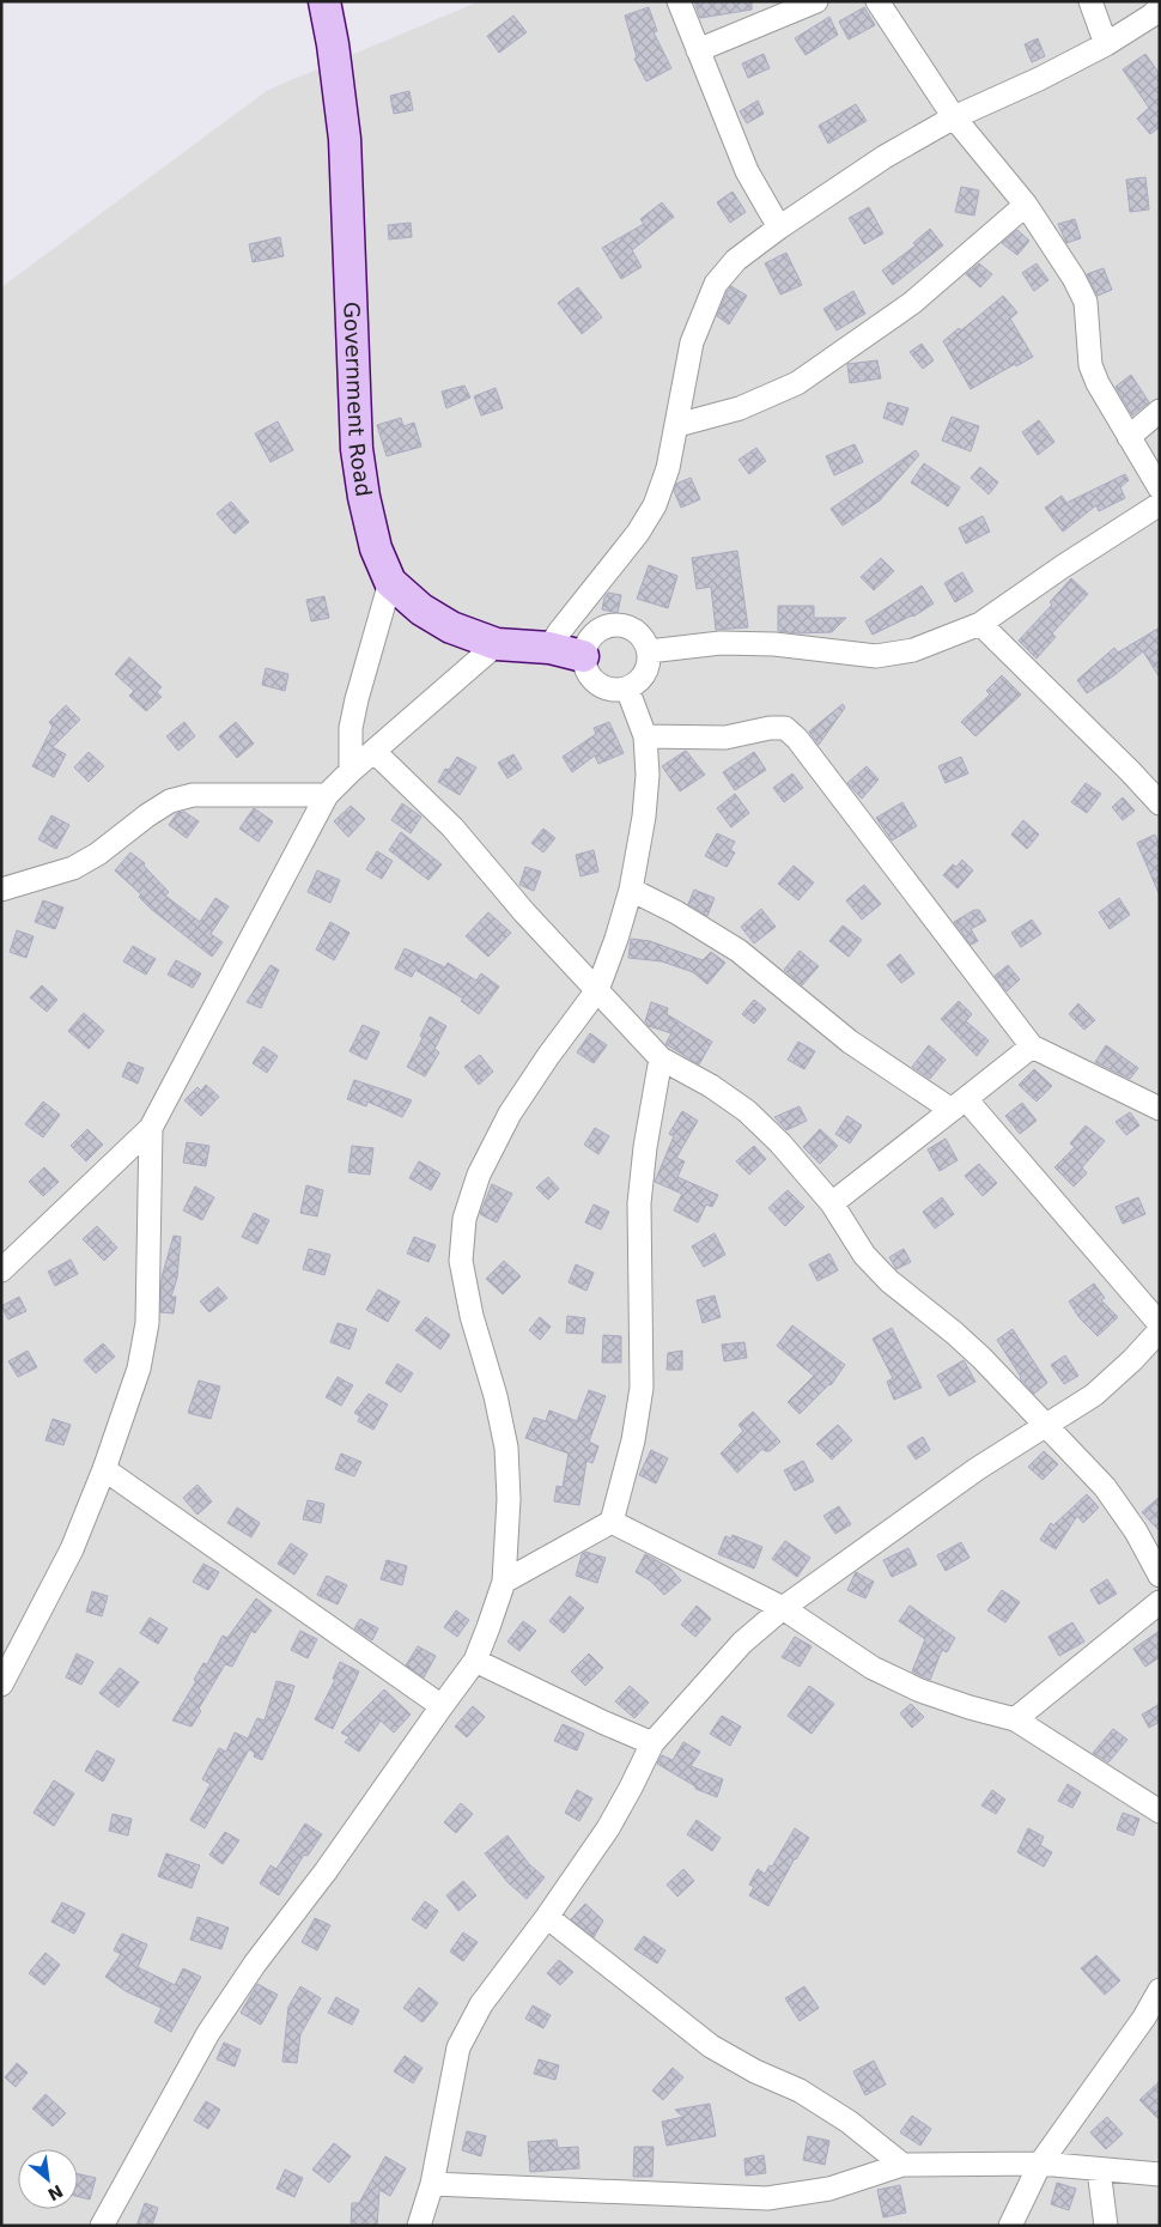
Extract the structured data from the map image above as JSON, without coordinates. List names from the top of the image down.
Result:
{
  "streets": {
    "street": ["Government Road"]
  },
  "north": "bottom right"
}
